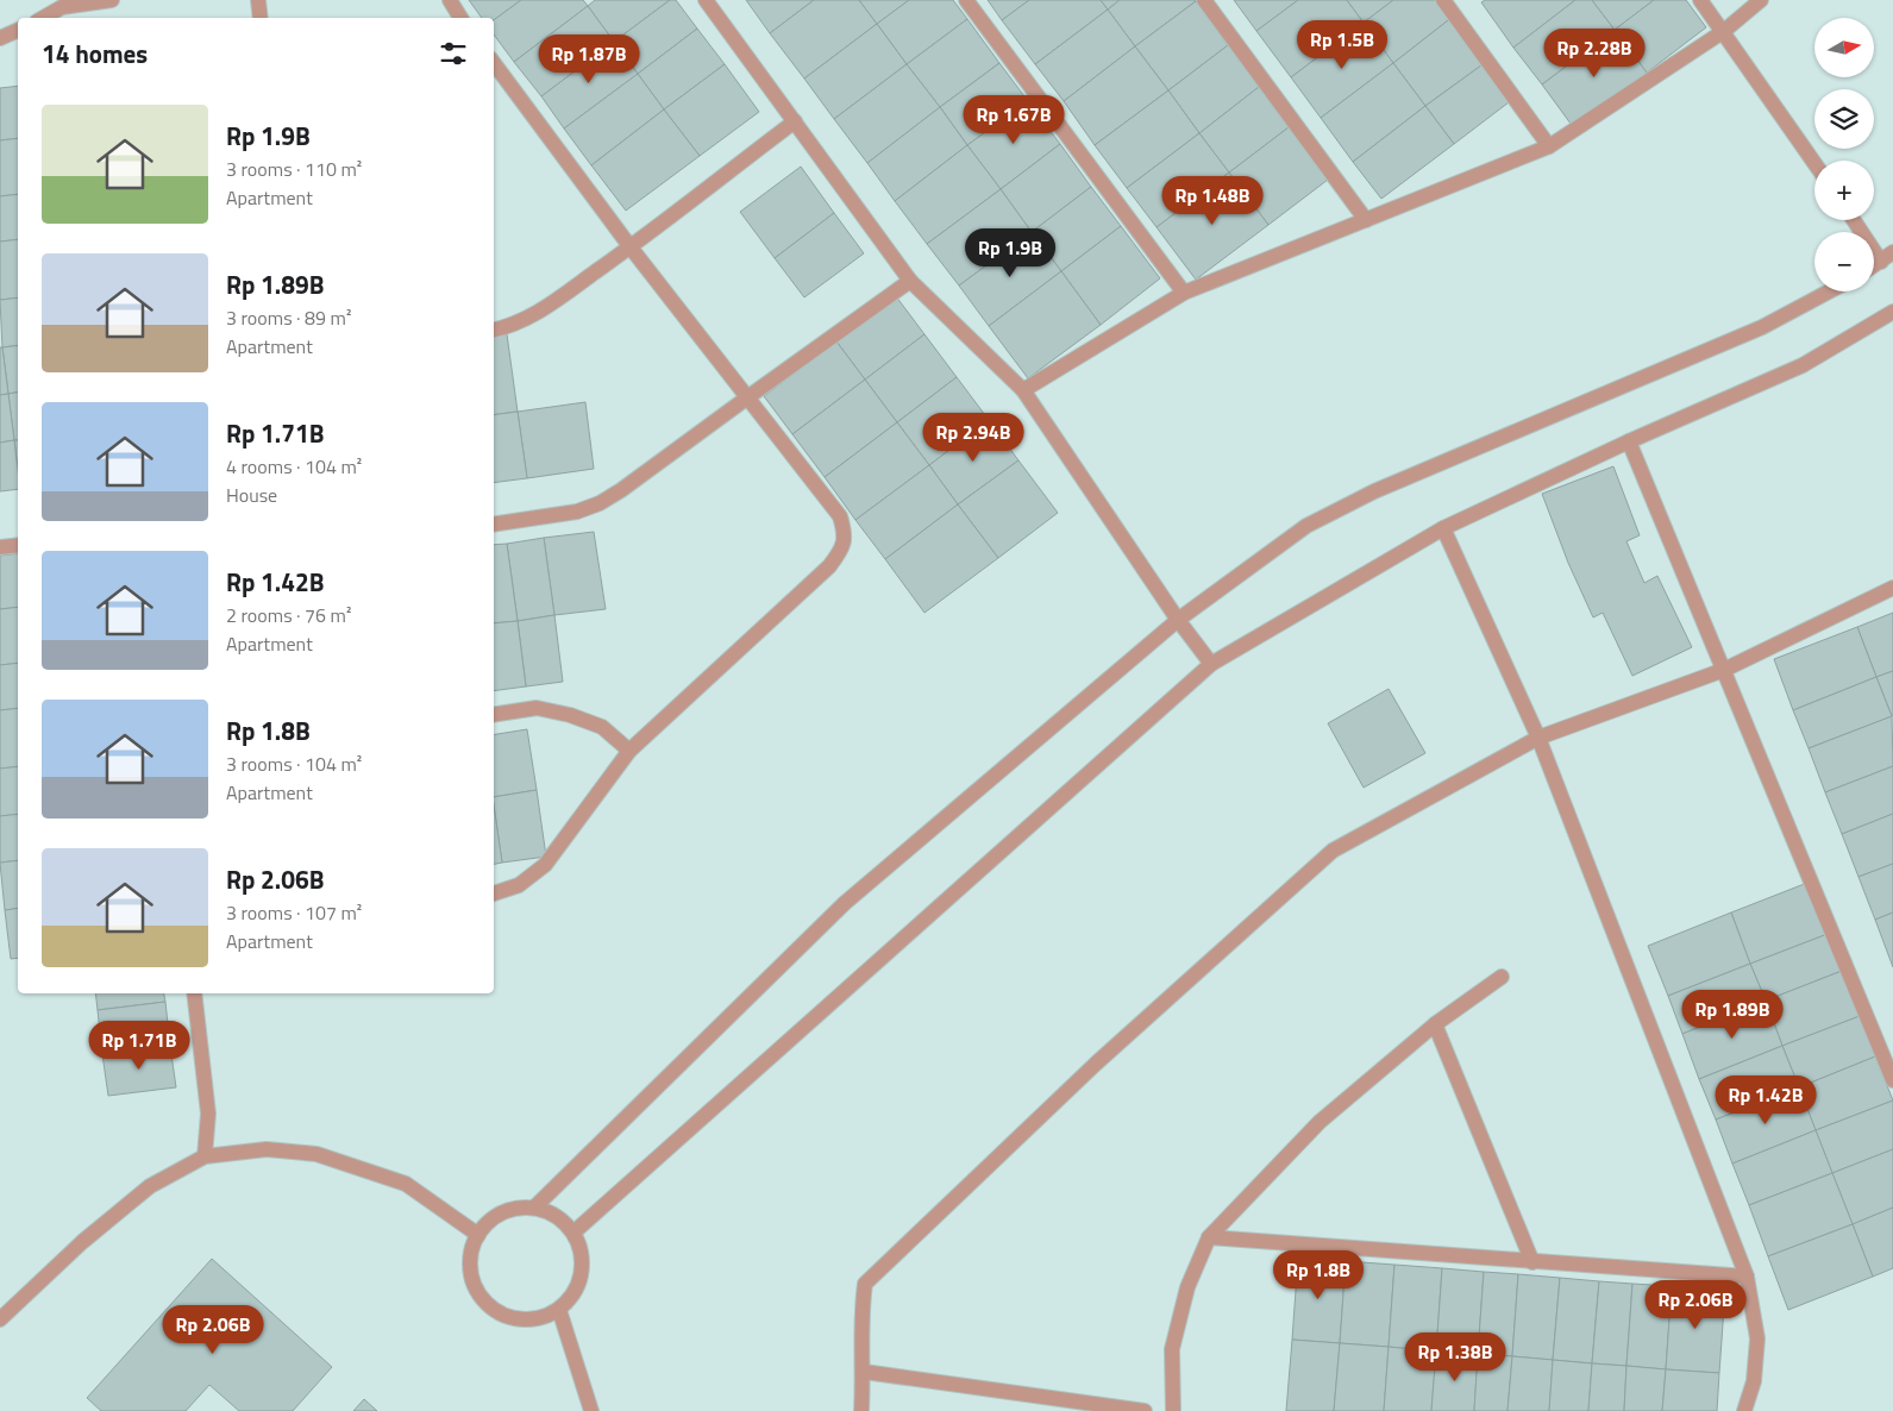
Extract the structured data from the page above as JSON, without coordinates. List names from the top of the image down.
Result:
{
  "north": "right",
  "page": {
    "map_buttons": ["+", "−"],
    "heading": "14 homes",
    "price": [
      "Rp 1.5B",
      "Rp 2.28B",
      "Rp 1.87B",
      "Rp 1.67B",
      "Rp 1.48B",
      "Rp 1.9B",
      "Rp 2.94B",
      "Rp 1.89B",
      "Rp 1.71B",
      "Rp 1.42B",
      "Rp 1.8B",
      "Rp 2.06B",
      "Rp 2.06B",
      "Rp 1.38B"
    ],
    "list": [
      {
        "name": "Rp 1.9B",
        "note": "3 rooms · 110 m² · Apartment"
      },
      {
        "name": "Rp 1.89B",
        "note": "3 rooms · 89 m² · Apartment"
      },
      {
        "name": "Rp 1.71B",
        "note": "4 rooms · 104 m² · House"
      },
      {
        "name": "Rp 1.42B",
        "note": "2 rooms · 76 m² · Apartment"
      },
      {
        "name": "Rp 1.8B",
        "note": "3 rooms · 104 m² · Apartment"
      },
      {
        "name": "Rp 2.06B",
        "note": "3 rooms · 107 m² · Apartment"
      }
    ]
  }
}
